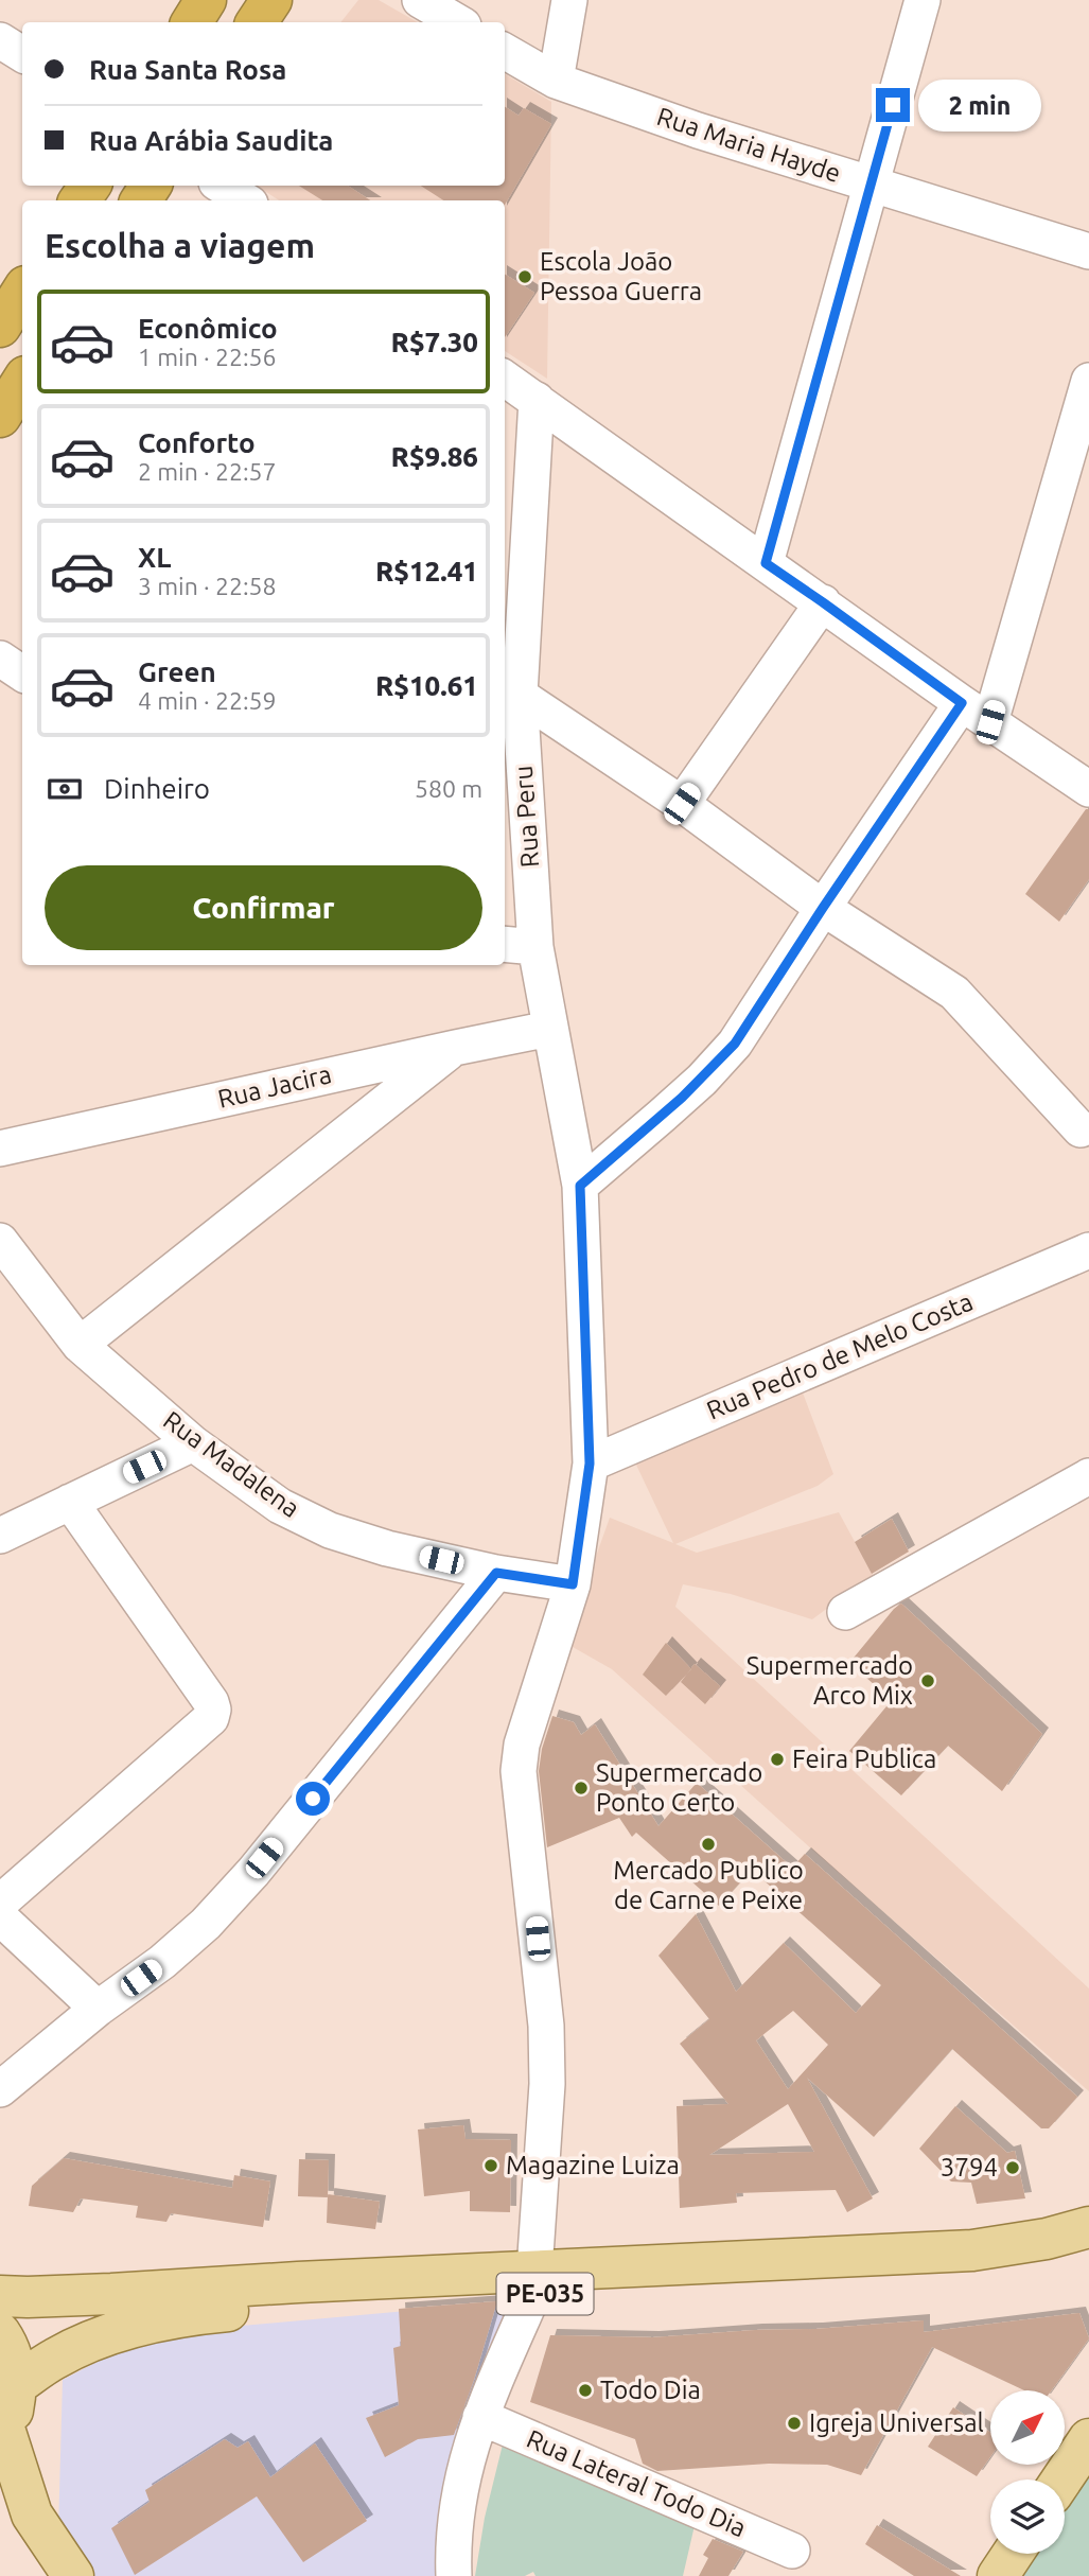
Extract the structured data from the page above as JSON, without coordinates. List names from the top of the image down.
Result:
{
  "streets": {
    "main road": ["PE-035"],
    "street": [
      "Rua Maria Hayde",
      "Rua Peru",
      "Rua Jacira",
      "Rua Pedro de Melo Costa",
      "Rua Madalena",
      "Rua Lateral Todo Dia"
    ]
  },
  "crossings": [
    ["Rua Peru", "Rua Jacira"],
    ["Rua Peru", "Rua Pedro de Melo Costa"],
    ["Rua Peru", "Rua Madalena"],
    ["Rua Peru", "PE-035"],
    ["Rua Peru", "Rua Lateral Todo Dia"]
  ],
  "places": [
    "Escola João Pessoa Guerra",
    "Supermercado Arco Mix",
    "Feira Publica",
    "Supermercado Ponto Certo",
    "Mercado Publico de Carne e Peixe",
    "Magazine Luiza",
    "3794",
    "Todo Dia",
    "Igreja Universal"
  ],
  "north": "top right",
  "page": {
    "banner": ["Rua Santa Rosa", "Rua Arábia Saudita"],
    "bubble": "2 min",
    "heading": "Escolha a viagem",
    "list": [
      {
        "name": "Econômico",
        "note": "1 min · 22:56",
        "value": "R$7.30"
      },
      {
        "name": "Conforto",
        "note": "2 min · 22:57",
        "value": "R$9.86"
      },
      {
        "name": "XL",
        "note": "3 min · 22:58",
        "value": "R$12.41"
      },
      {
        "name": "Green",
        "note": "4 min · 22:59",
        "value": "R$10.61"
      }
    ],
    "pay": ["Dinheiro", "580 m"],
    "buttons": "Confirmar"
  }
}
